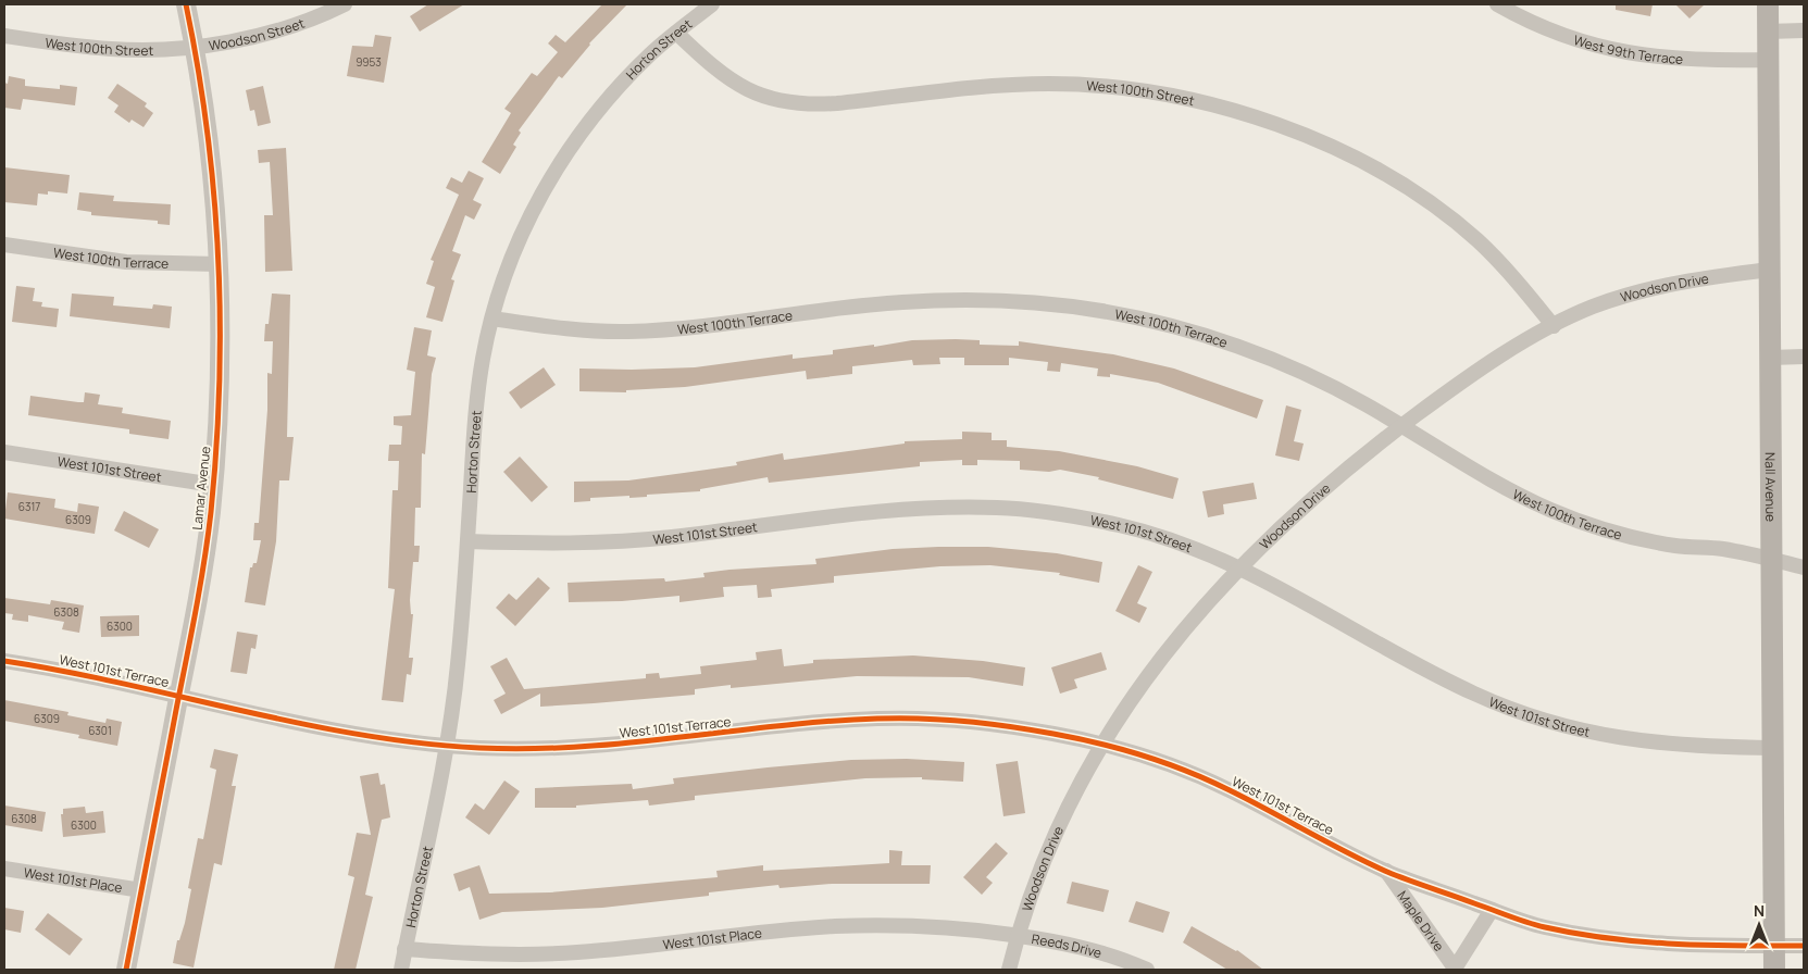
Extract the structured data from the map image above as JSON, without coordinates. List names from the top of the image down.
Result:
{
  "streets": {
    "main road": ["Nall Avenue"],
    "street": [
      "Woodson Street",
      "West 100th Street",
      "Horton Street",
      "West 99th Terrace",
      "West 100th Terrace",
      "Woodson Drive",
      "West 101st Street",
      "Lamar Avenue",
      "West 101st Terrace",
      "West 101st Place",
      "Maple Drive",
      "Reeds Drive"
    ]
  },
  "crossings": [
    ["Woodson Street", "West 100th Street"],
    ["Woodson Street", "Lamar Avenue"],
    ["West 100th Street", "Horton Street"],
    ["West 100th Street", "Woodson Drive"],
    ["West 100th Street", "Lamar Avenue"],
    ["Horton Street", "West 100th Terrace"],
    ["Horton Street", "West 101st Street"],
    ["Horton Street", "West 101st Terrace"],
    ["Horton Street", "West 101st Place"],
    ["West 99th Terrace", "Nall Avenue"],
    ["West 100th Terrace", "Woodson Drive"],
    ["West 100th Terrace", "Nall Avenue"],
    ["West 100th Terrace", "Lamar Avenue"],
    ["Woodson Drive", "West 101st Street"],
    ["Woodson Drive", "Nall Avenue"],
    ["Woodson Drive", "West 101st Terrace"],
    ["Woodson Drive", "West 101st Place"],
    ["Woodson Drive", "Reeds Drive"],
    ["West 101st Street", "Nall Avenue"],
    ["West 101st Street", "Lamar Avenue"],
    ["Nall Avenue", "West 101st Terrace"],
    ["Lamar Avenue", "West 101st Terrace"],
    ["Lamar Avenue", "West 101st Place"],
    ["West 101st Terrace", "Maple Drive"],
    ["West 101st Place", "Reeds Drive"]
  ],
  "house_numbers": [
    "9953",
    "6317",
    "6309",
    "6308",
    "6300",
    "6309",
    "6301",
    "6308",
    "6300"
  ],
  "north": "top"
}
